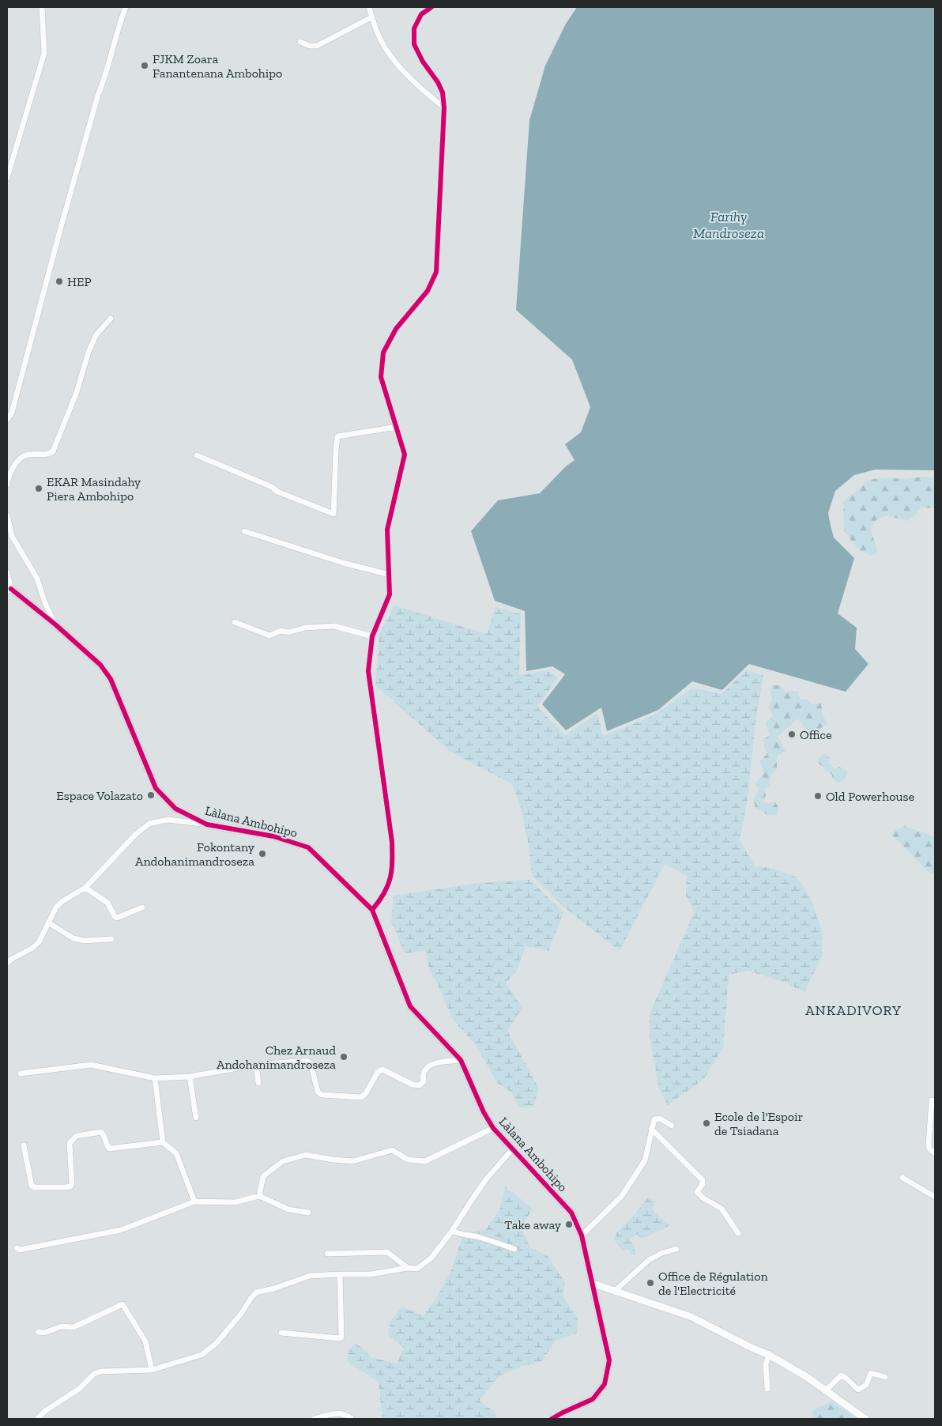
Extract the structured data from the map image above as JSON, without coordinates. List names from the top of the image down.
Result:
{
  "streets": {
    "street": ["Làlana Ambohipo"]
  },
  "districts": ["ANKADIVORY"],
  "water": ["Farihy Mandroseza"],
  "places": [
    "FJKM Zoara Fanantenana Ambohipo",
    "HEP",
    "EKAR Masindahy Piera Ambohipo",
    "Office",
    "Espace Volazato",
    "Old Powerhouse",
    "Fokontany Andohanimandroseza",
    "Chez Arnaud Andohanimandroseza",
    "Ecole de l'Espoir de Tsiadana",
    "Take away",
    "Office de Régulation de l'Electricité"
  ]
}
